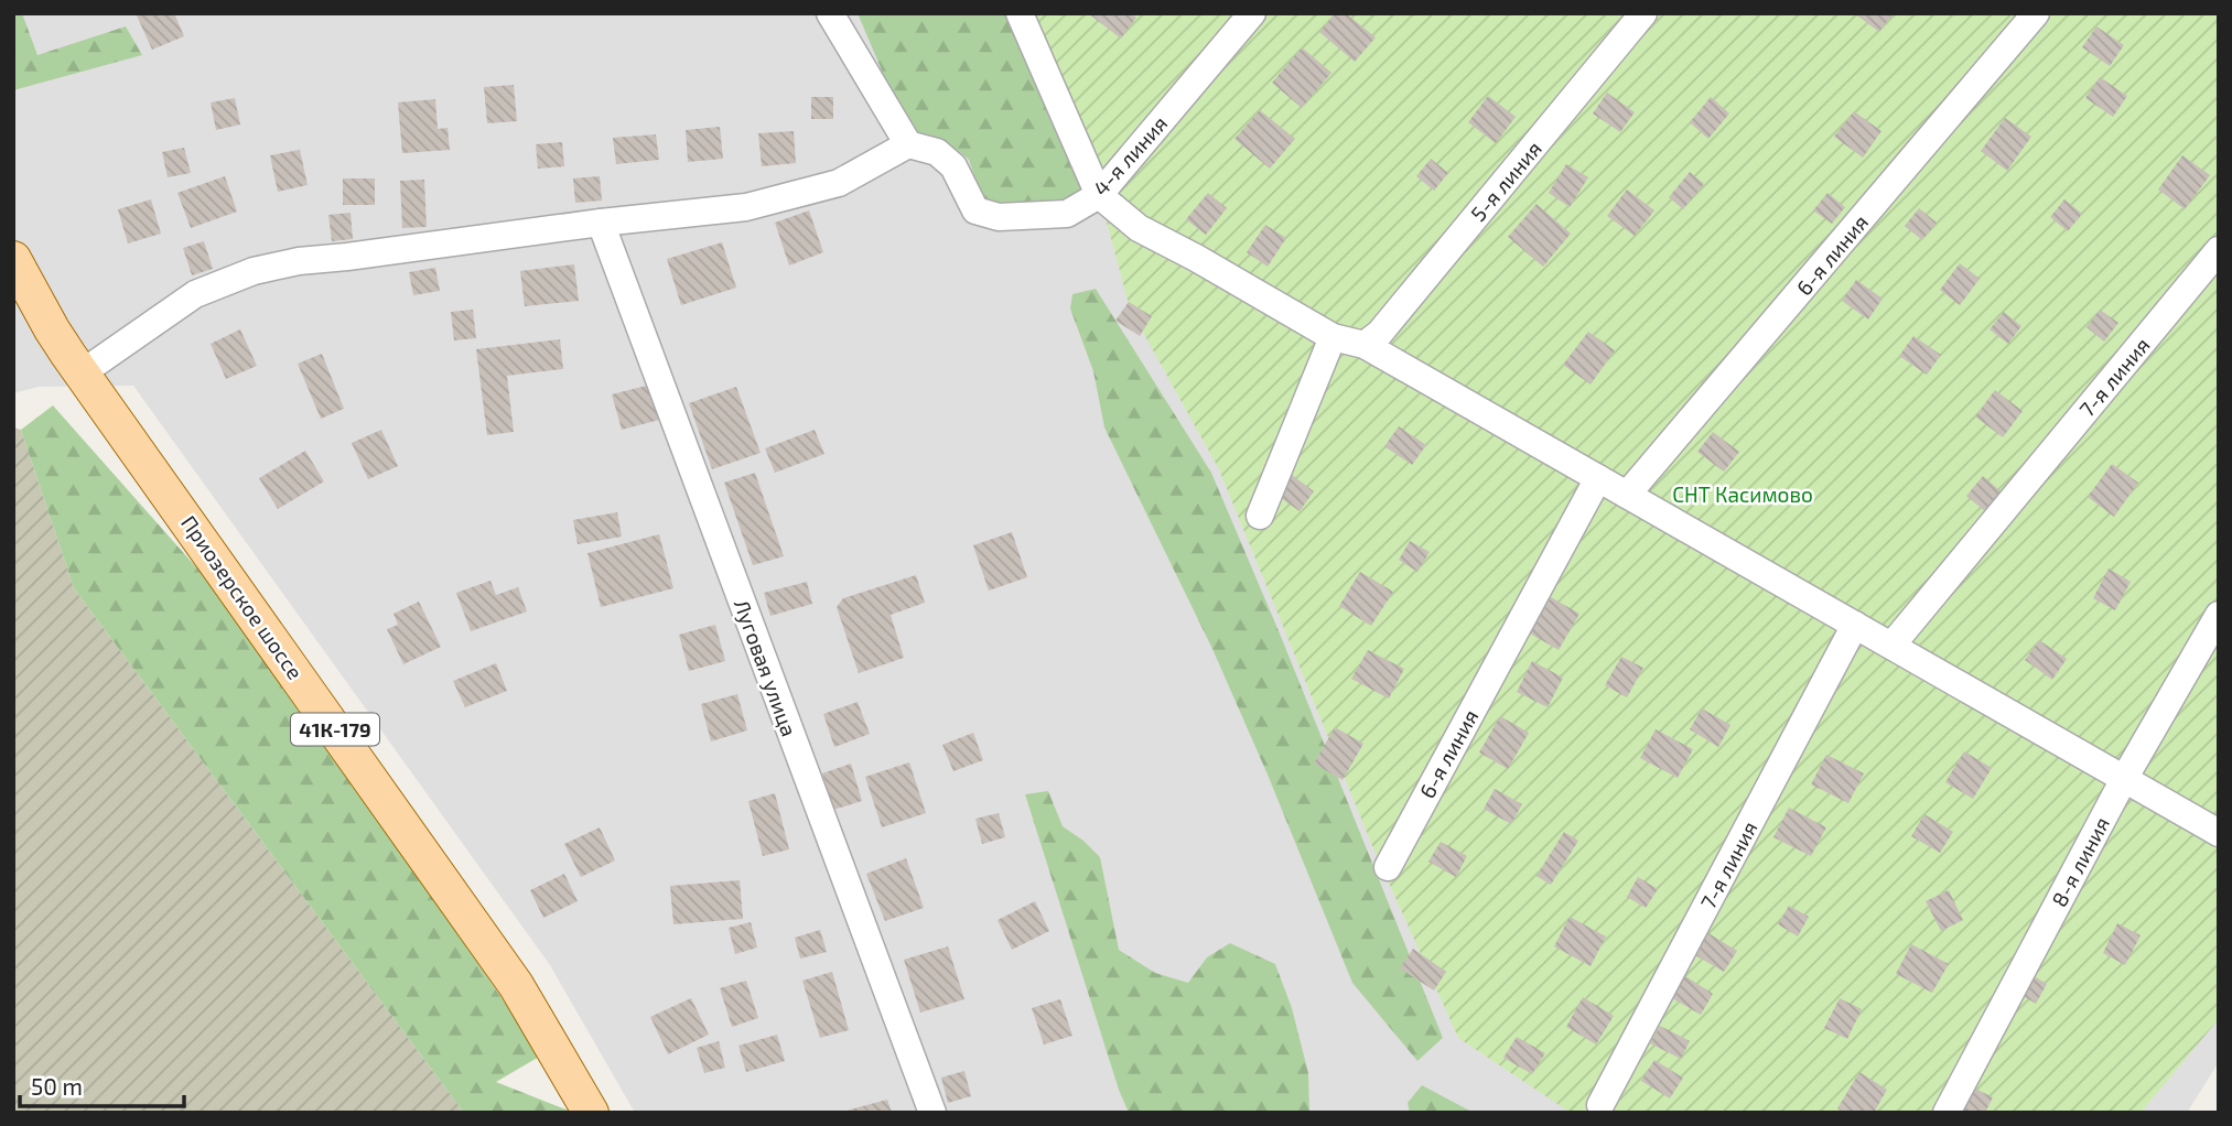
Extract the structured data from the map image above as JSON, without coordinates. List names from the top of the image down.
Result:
{
  "streets": {
    "main road": ["Приозерское шоссе", "41К-179"],
    "street": [
      "4-я линия",
      "5-я линия",
      "6-я линия",
      "7-я линия",
      "Луговая улица",
      "8-я линия"
    ]
  },
  "parks": ["СНТ Касимово"],
  "scale_bar": "50 m"
}
